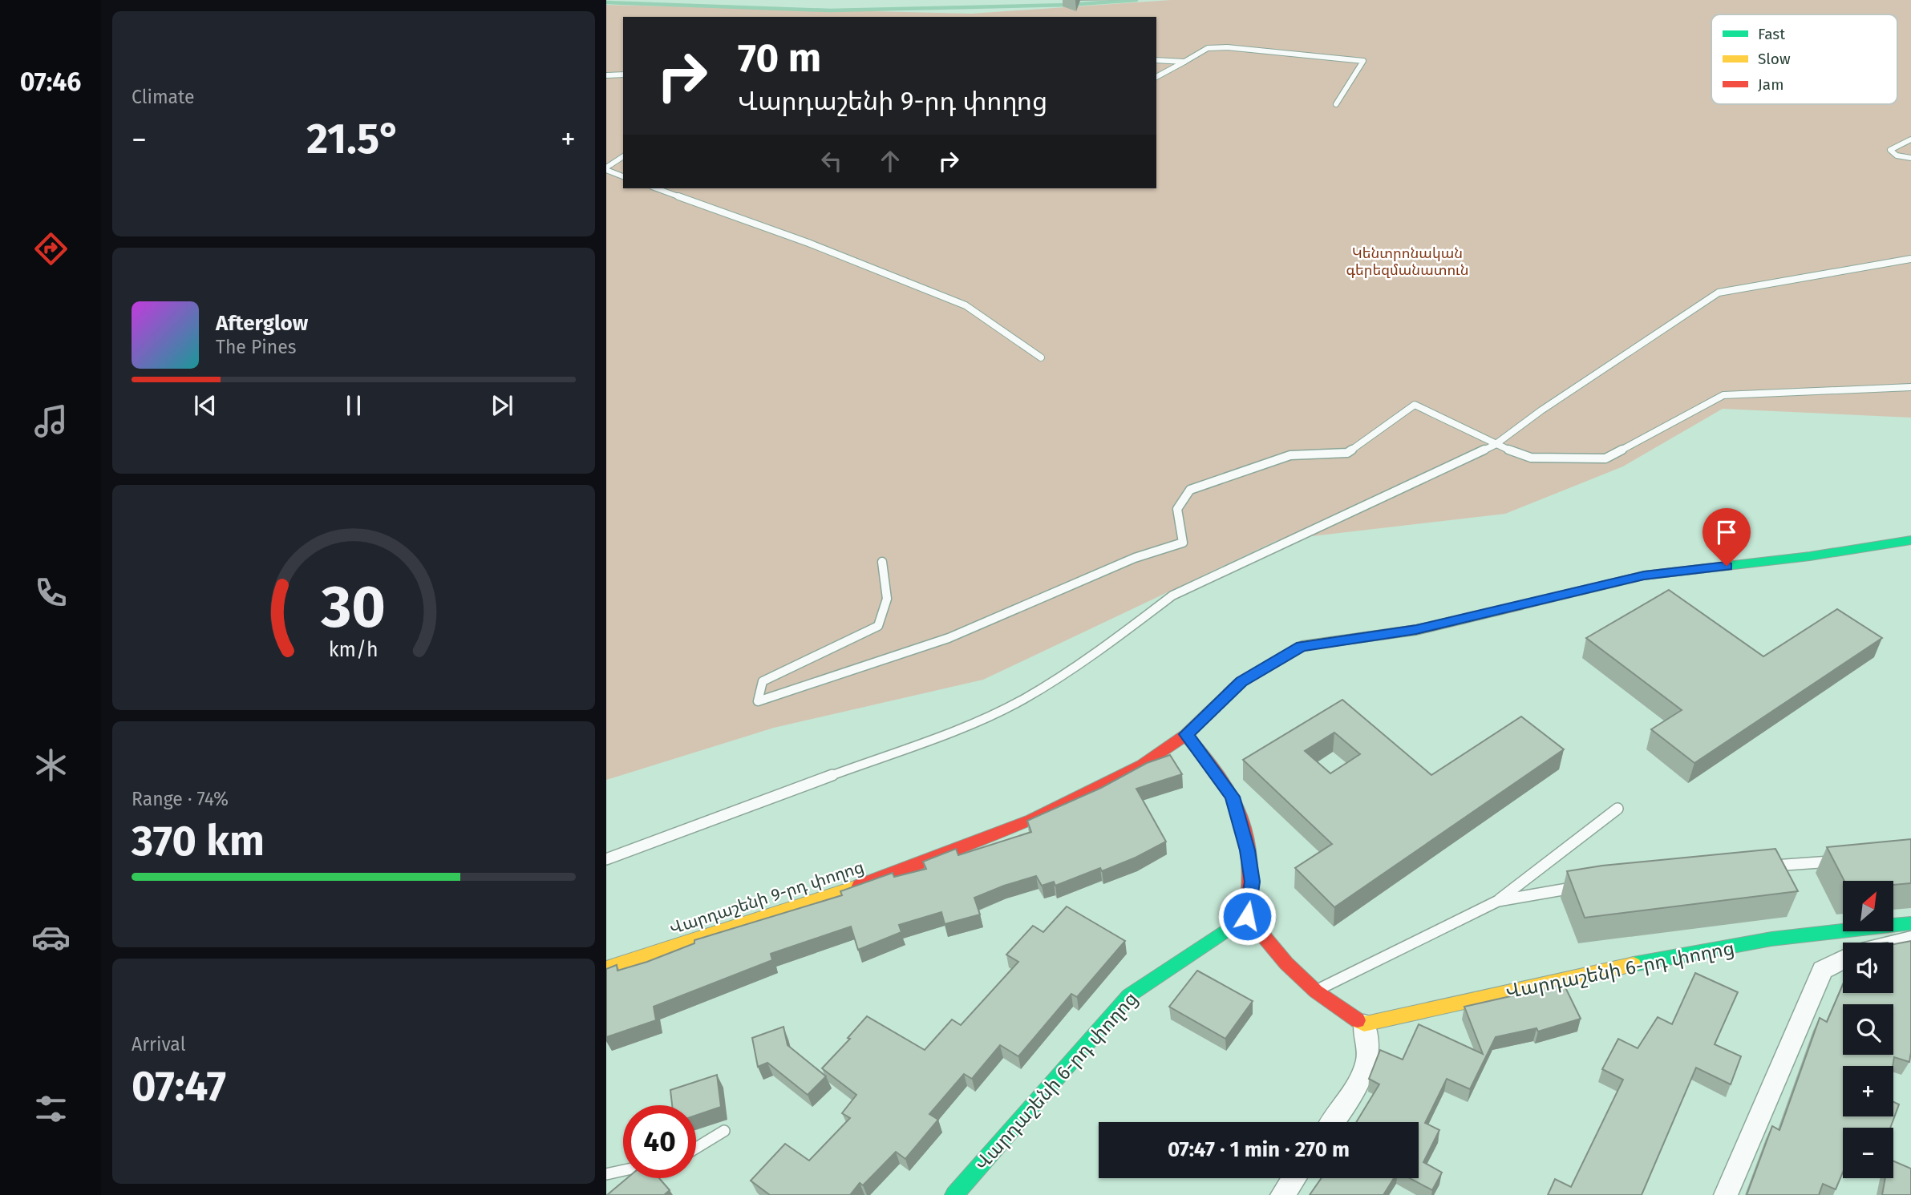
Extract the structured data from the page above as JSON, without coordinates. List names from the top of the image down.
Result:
{
  "streets": {
    "street": ["Վարդաշենի 9-րդ փողոց", "Վարդաշենի 6-րդ փողոց"]
  },
  "parks": ["Կենտրոնական գերեզմանատուն"],
  "legend": ["Fast", "Slow", "Jam"],
  "north": "top right",
  "page": {
    "tabs": "07:46",
    "tile": [
      "Climate",
      ["Range · 74%", "370 km"],
      ["Arrival", "07:47"]
    ],
    "turn": ["70 m", "Վարդաշենի 9-րդ փողոց"],
    "heat": ["−", "21.5°", "+"],
    "song": ["Afterglow", "The Pines"],
    "map_buttons": ["+", "−"],
    "limit": "40",
    "trip": "07:47 · 1 min · 270 m",
    "gauge": ["30", "km/h"]
  }
}
